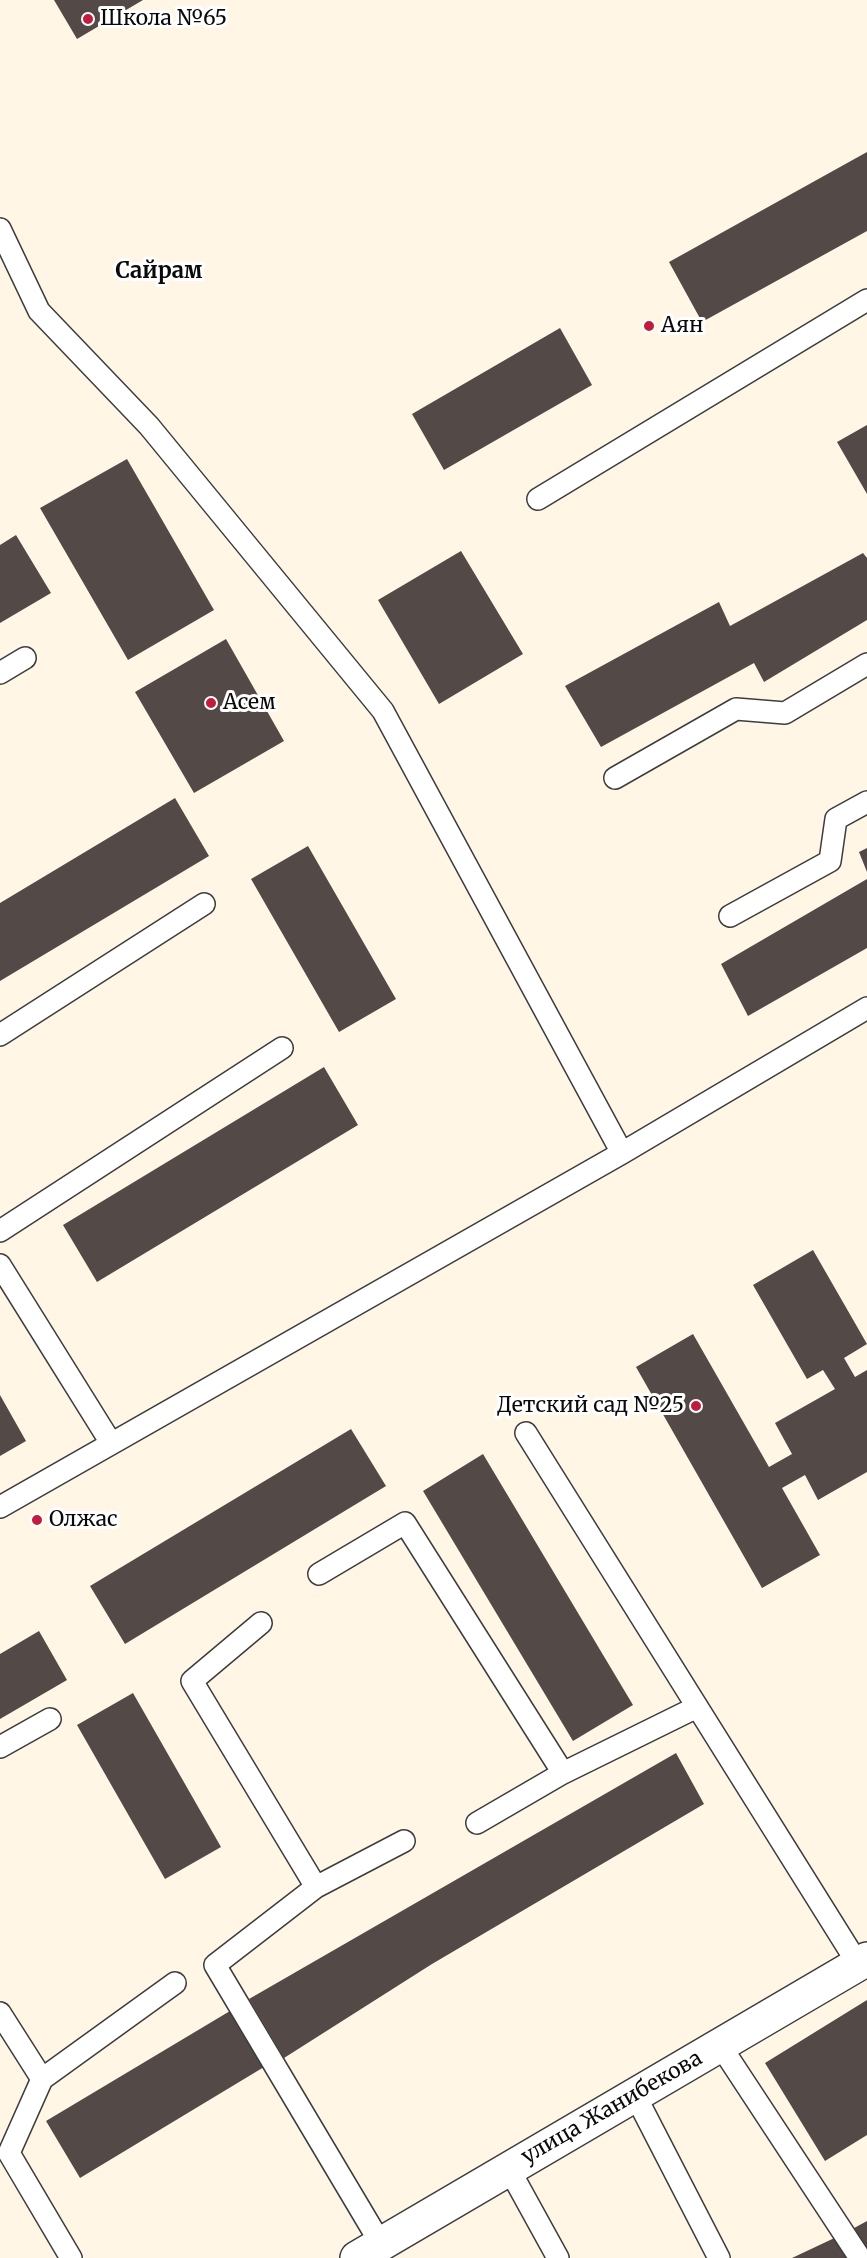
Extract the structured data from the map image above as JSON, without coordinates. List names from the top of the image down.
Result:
{
  "streets": {
    "street": ["улица Жанибекова"]
  },
  "districts": ["Сайрам"],
  "places": [
    "Школа №65",
    "Аян",
    "Асем",
    "Детский сад №25",
    "Олжас"
  ]
}
